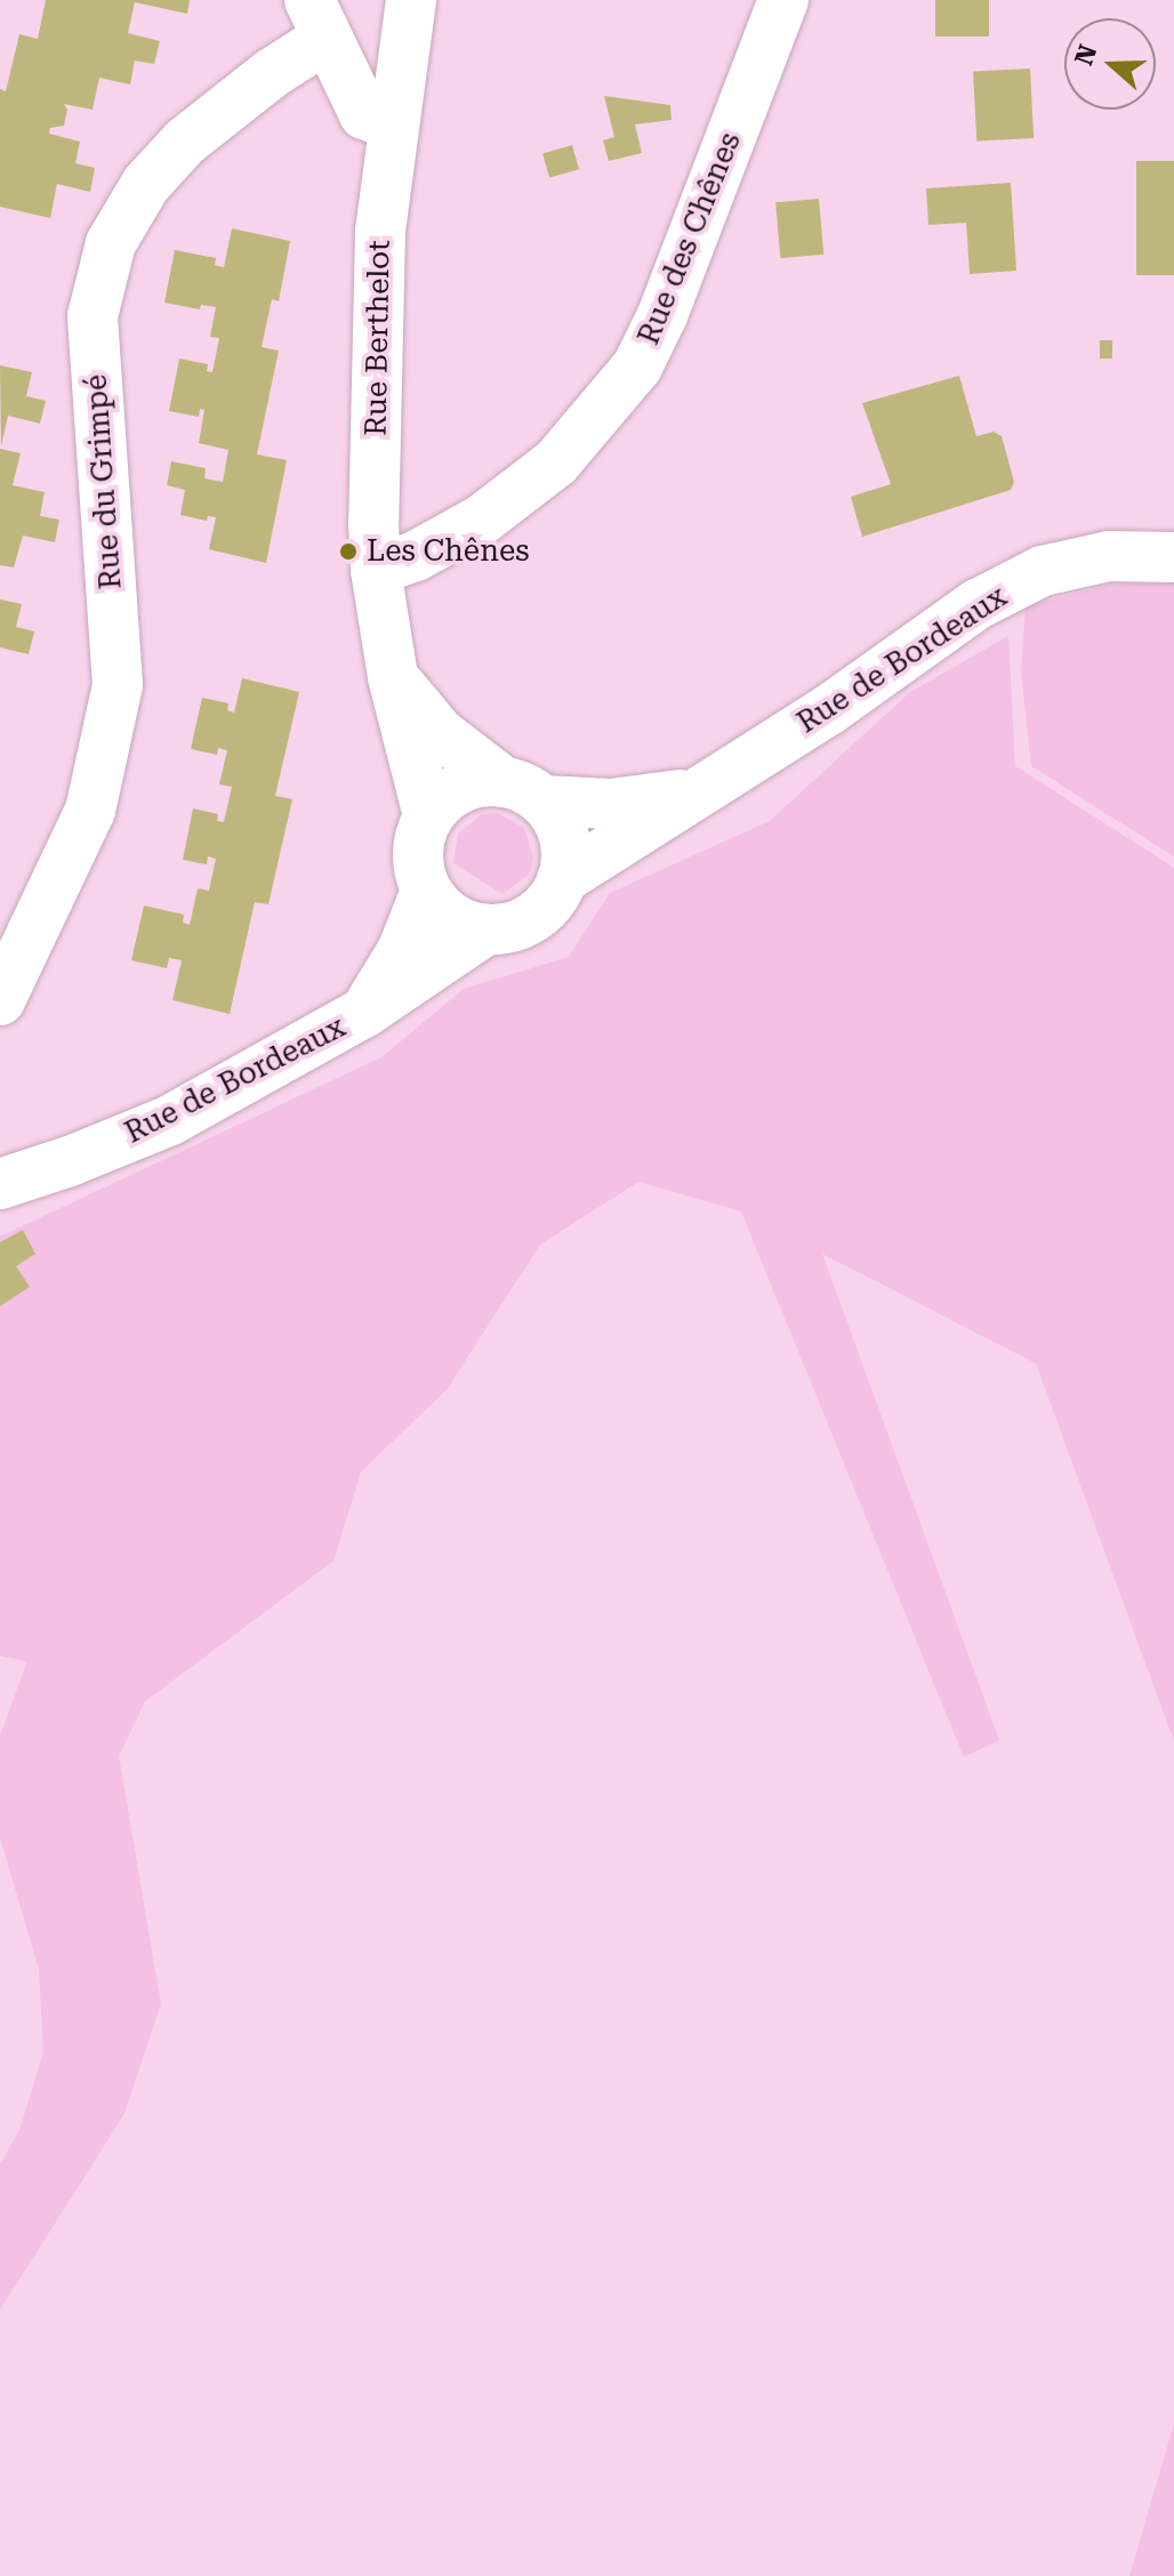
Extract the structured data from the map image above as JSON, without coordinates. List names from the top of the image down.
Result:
{
  "streets": {
    "street": [
      "Rue des Chênes",
      "Rue Berthelot",
      "Rue du Grimpé",
      "Rue de Bordeaux"
    ]
  },
  "crossings": [
    ["Rue des Chênes", "Rue Berthelot"],
    ["Rue Berthelot", "Rue de Bordeaux"]
  ],
  "places": ["Les Chênes"],
  "north": "left"
}
